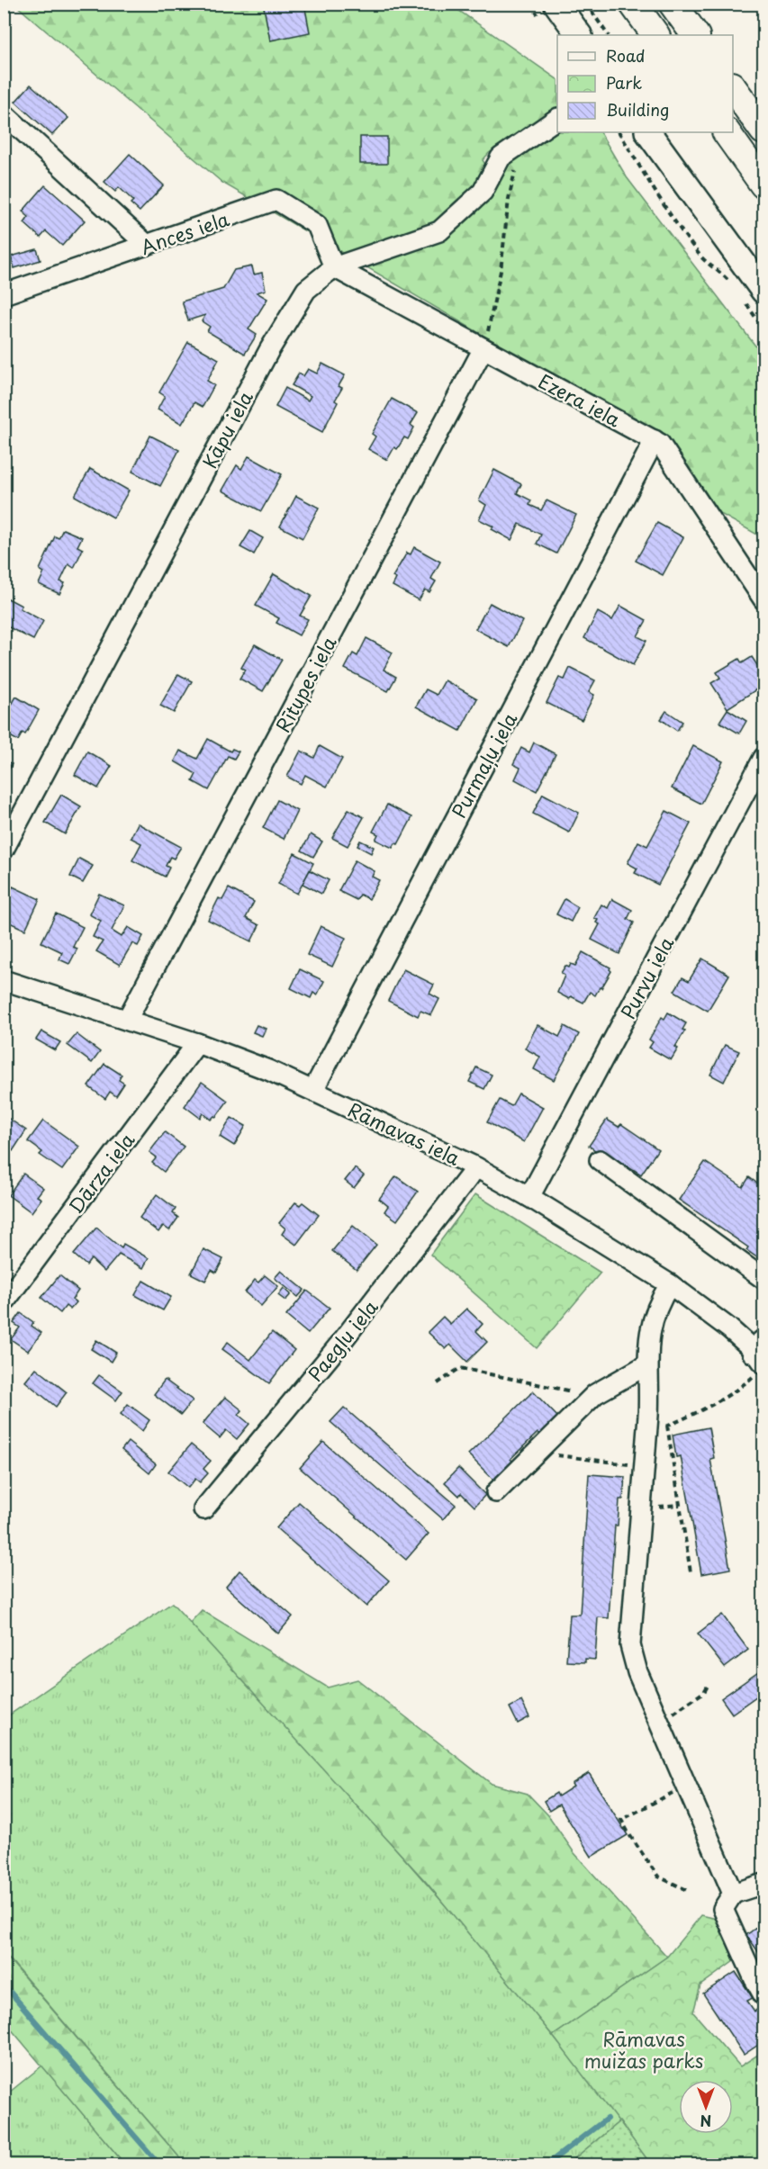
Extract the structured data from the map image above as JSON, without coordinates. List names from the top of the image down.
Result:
{
  "streets": {
    "street": [
      "Ances iela",
      "Ezera iela",
      "Kāpu iela",
      "Rītupes iela",
      "Purmaļu iela",
      "Purvu iela",
      "Rāmavas iela",
      "Dārza iela",
      "Paegļu iela"
    ]
  },
  "crossings": [
    ["Ances iela", "Ezera iela"],
    ["Ances iela", "Kāpu iela"],
    ["Ezera iela", "Kāpu iela"],
    ["Ezera iela", "Rītupes iela"],
    ["Ezera iela", "Purmaļu iela"],
    ["Rītupes iela", "Rāmavas iela"],
    ["Purmaļu iela", "Rāmavas iela"],
    ["Purvu iela", "Rāmavas iela"],
    ["Rāmavas iela", "Dārza iela"],
    ["Rāmavas iela", "Paegļu iela"]
  ],
  "parks": ["Rāmavas muižas parks"],
  "legend": ["Road", "Park", "Building"],
  "north": "bottom"
}
